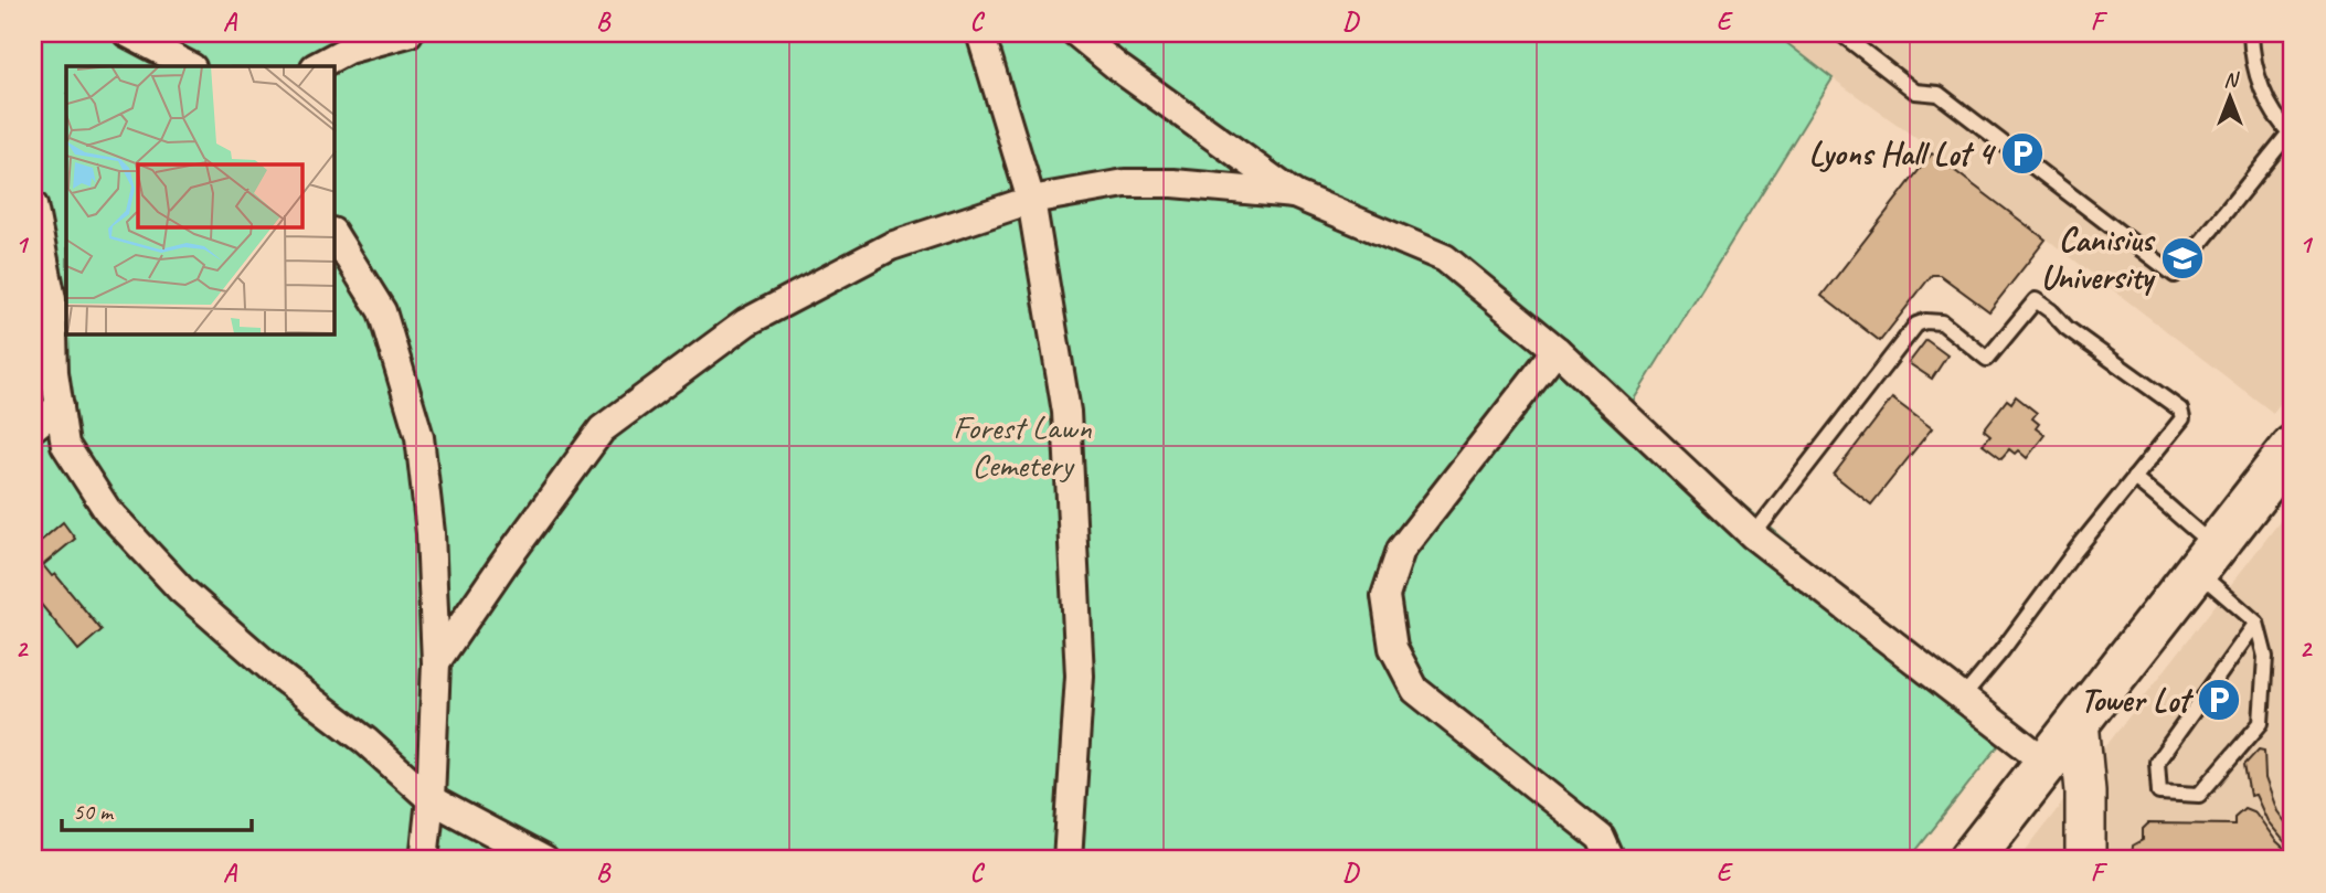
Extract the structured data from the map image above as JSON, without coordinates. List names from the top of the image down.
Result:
{
  "parks": ["Forest Lawn Cemetery"],
  "places": {
    "parking": ["Lyons Hall Lot 4", "Tower Lot"],
    "school or university": ["Canisius University"]
  },
  "scale_bar": "50 m",
  "north": "top",
  "grid": {
    "columns": [
      "A",
      "B",
      "C",
      "D",
      "E",
      "F"
    ],
    "rows": ["1", "2"]
  }
}
